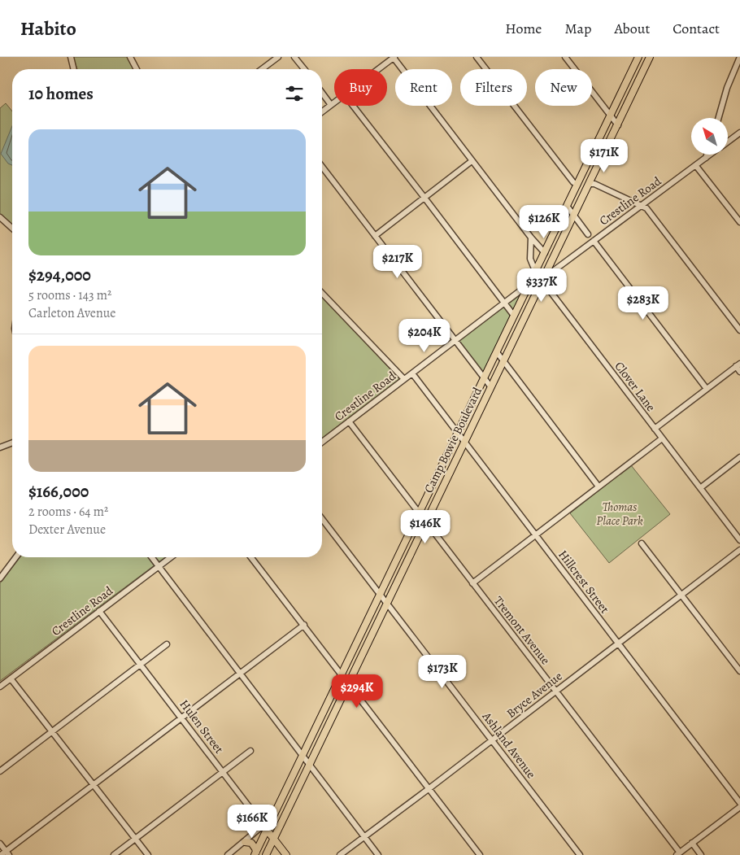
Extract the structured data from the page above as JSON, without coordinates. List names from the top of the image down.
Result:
{
  "streets": {
    "main road": ["Camp Bowie Boulevard", "Hulen Street"],
    "street": [
      "Crestline Road",
      "Clover Lane",
      "Hillcrest Street",
      "Tremont Avenue",
      "Bryce Avenue",
      "Ashland Avenue"
    ]
  },
  "crossings": [
    ["Crestline Road", "Clover Lane"],
    ["Crestline Road", "Camp Bowie Boulevard"],
    ["Crestline Road", "Hillcrest Street"],
    ["Crestline Road", "Tremont Avenue"],
    ["Crestline Road", "Hulen Street"],
    ["Clover Lane", "Camp Bowie Boulevard"],
    ["Camp Bowie Boulevard", "Hillcrest Street"],
    ["Camp Bowie Boulevard", "Tremont Avenue"],
    ["Camp Bowie Boulevard", "Hulen Street"],
    ["Camp Bowie Boulevard", "Ashland Avenue"],
    ["Hillcrest Street", "Bryce Avenue"],
    ["Tremont Avenue", "Bryce Avenue"],
    ["Bryce Avenue", "Ashland Avenue"]
  ],
  "parks": ["Thomas Place Park"],
  "north": "top left",
  "page": {
    "header": "Habito",
    "nav": [
      "Home",
      "Map",
      "About",
      "Contact"
    ],
    "chip": [
      "Buy",
      "Rent",
      "Filters",
      "New"
    ],
    "heading": "10 homes",
    "list": [
      {
        "name": "$294,000",
        "note": "5 rooms · 143 m² · Carleton Avenue"
      },
      {
        "name": "$166,000",
        "note": "2 rooms · 64 m² · Dexter Avenue"
      }
    ],
    "price": [
      "$171K",
      "$126K",
      "$217K",
      "$337K",
      "$283K",
      "$204K",
      "$146K",
      "$173K",
      "$294K",
      "$166K"
    ]
  }
}
